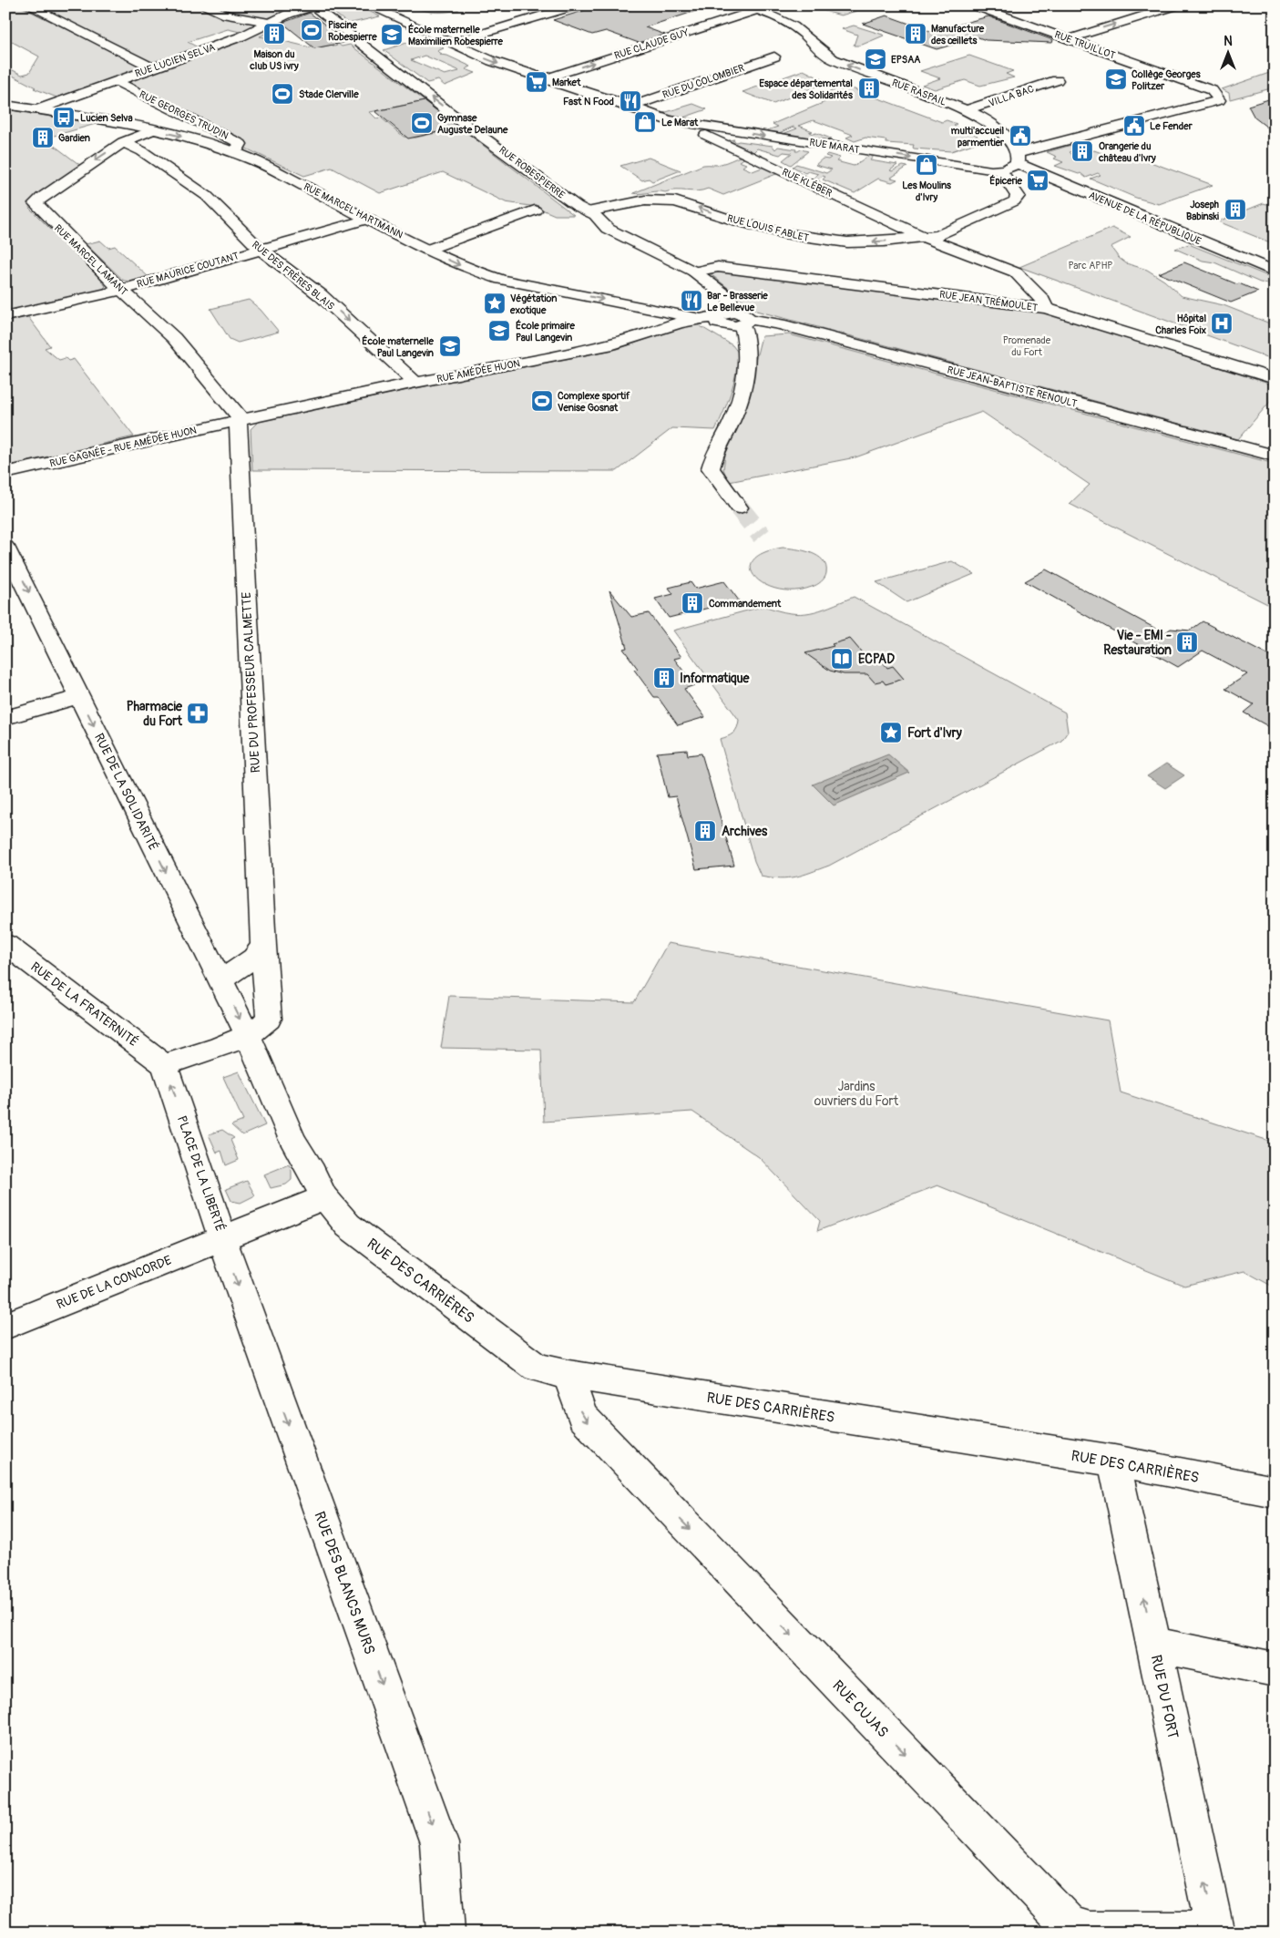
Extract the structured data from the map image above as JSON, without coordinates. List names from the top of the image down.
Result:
{
  "streets": {
    "street": [
      "RUE CLAUDE GUY",
      "RUE TRUILLOT",
      "RUE LUCIEN SELVA",
      "RUE DU COLOMBIER",
      "RUE RASPAIL",
      "VILLA BAC",
      "RUE GEORGES TRUDIN",
      "RUE MARAT",
      "RUE ROBESPIERRE",
      "RUE KLÉBER",
      "RUE MARCEL HARTMANN",
      "AVENUE DE LA RÉPUBLIQUE",
      "RUE LOUIS FABLET",
      "RUE MARCEL LAMANT",
      "RUE MAURICE COUTANT",
      "RUE DES FRÈRES BLAIS",
      "RUE JEAN TRÉMOULET",
      "RUE AMÉDÉE HUON",
      "RUE JEAN-BAPTISTE RENOULT",
      "RUE GAGNÉE - RUE AMÉDÉE HUON",
      "RUE DU PROFESSEUR CALMETTE",
      "RUE DE LA SOLIDARITÉ",
      "RUE DE LA FRATERNITÉ",
      "PLACE DE LA LIBERTÉ",
      "RUE DES CARRIÈRES",
      "RUE DE LA CONCORDE",
      "RUE DES BLANCS MURS",
      "RUE DU FORT",
      "RUE CUJAS"
    ]
  },
  "crossings": [
    ["RUE CLAUDE GUY", "RUE RASPAIL"],
    ["RUE CLAUDE GUY", "RUE MARAT"],
    ["RUE TRUILLOT", "RUE RASPAIL"],
    ["RUE TRUILLOT", "AVENUE DE LA RÉPUBLIQUE"],
    ["RUE LUCIEN SELVA", "RUE GEORGES TRUDIN"],
    ["RUE LUCIEN SELVA", "RUE ROBESPIERRE"],
    ["RUE LUCIEN SELVA", "RUE MARCEL HARTMANN"],
    ["RUE DU COLOMBIER", "RUE MARAT"],
    ["RUE RASPAIL", "VILLA BAC"],
    ["RUE RASPAIL", "AVENUE DE LA RÉPUBLIQUE"],
    ["RUE GEORGES TRUDIN", "RUE MARCEL HARTMANN"],
    ["RUE MARAT", "RUE KLÉBER"],
    ["RUE MARAT", "RUE LOUIS FABLET"],
    ["RUE ROBESPIERRE", "RUE LOUIS FABLET"],
    ["RUE ROBESPIERRE", "RUE JEAN TRÉMOULET"],
    ["RUE ROBESPIERRE", "RUE JEAN-BAPTISTE RENOULT"],
    ["RUE KLÉBER", "RUE LOUIS FABLET"],
    ["RUE KLÉBER", "RUE JEAN TRÉMOULET"],
    ["RUE MARCEL HARTMANN", "RUE MARCEL LAMANT"],
    ["RUE MARCEL HARTMANN", "RUE MAURICE COUTANT"],
    ["RUE MARCEL HARTMANN", "RUE AMÉDÉE HUON"],
    ["RUE MARCEL HARTMANN", "RUE JEAN-BAPTISTE RENOULT"],
    ["RUE MARCEL LAMANT", "RUE MAURICE COUTANT"],
    ["RUE MARCEL LAMANT", "RUE DES FRÈRES BLAIS"],
    ["RUE MARCEL LAMANT", "RUE AMÉDÉE HUON"],
    ["RUE MARCEL LAMANT", "RUE GAGNÉE - RUE AMÉDÉE HUON"],
    ["RUE MARCEL LAMANT", "RUE DU PROFESSEUR CALMETTE"],
    ["RUE MAURICE COUTANT", "RUE DES FRÈRES BLAIS"],
    ["RUE DES FRÈRES BLAIS", "RUE AMÉDÉE HUON"],
    ["RUE AMÉDÉE HUON", "RUE JEAN-BAPTISTE RENOULT"],
    ["RUE AMÉDÉE HUON", "RUE GAGNÉE - RUE AMÉDÉE HUON"],
    ["RUE AMÉDÉE HUON", "RUE DU PROFESSEUR CALMETTE"],
    ["RUE GAGNÉE - RUE AMÉDÉE HUON", "RUE DU PROFESSEUR CALMETTE"],
    ["RUE DU PROFESSEUR CALMETTE", "RUE DE LA SOLIDARITÉ"],
    ["RUE DE LA FRATERNITÉ", "PLACE DE LA LIBERTÉ"],
    ["PLACE DE LA LIBERTÉ", "RUE DES CARRIÈRES"],
    ["PLACE DE LA LIBERTÉ", "RUE DE LA CONCORDE"],
    ["PLACE DE LA LIBERTÉ", "RUE DES BLANCS MURS"],
    ["RUE DES CARRIÈRES", "RUE DU FORT"],
    ["RUE DES CARRIÈRES", "RUE CUJAS"],
    ["RUE DE LA CONCORDE", "RUE DES BLANCS MURS"],
    ["RUE DU FORT", "RUE CUJAS"]
  ],
  "one_way": [
    "RUE CLAUDE GUY",
    "RUE RASPAIL",
    "RUE MARAT",
    "RUE ROBESPIERRE",
    "RUE MARCEL HARTMANN",
    "RUE LOUIS FABLET",
    "RUE DES FRÈRES BLAIS",
    "RUE DE LA SOLIDARITÉ",
    "RUE DES BLANCS MURS",
    "RUE DU FORT",
    "RUE CUJAS"
  ],
  "parks": ["Parc APHP", "Promenade du Fort", "Jardins ouvriers du Fort"],
  "places": {
    "sports": [
      "Piscine Robespierre",
      "Stade Clerville",
      "Gymnase Auguste Delaune",
      "Complexe sportif Venise Gosnat"
    ],
    "building": [
      "Maison du club US ivry",
      "Manufacture des œillets",
      "Espace départemental des Solidarités",
      "Gardien",
      "Orangerie du château d'Ivry",
      "Joseph Babinski",
      "Commandement",
      "Vie - EMI - Restauration",
      "Informatique",
      "Archives"
    ],
    "school or university": [
      "École maternelle Maximilien Robespierre",
      "EPSAA",
      "Collège Georges Politzer",
      "École primaire Paul Langevin",
      "École maternelle Paul Langevin"
    ],
    "supermarket": ["Market", "Épicerie"],
    "restaurant": ["Fast N Food", "Bar - Brasserie Le Bellevue"],
    "bus stop": ["Lucien Selva"],
    "shop": ["Le Marat", "Les Moulins d'Ivry"],
    "public building": ["Le Fender", "multi'accueil parmentier"],
    "place": ["Végétation exotique", "Fort d'Ivry"],
    "hospital": ["Hôpital Charles Foix"],
    "library": ["ECPAD"],
    "pharmacy": ["Pharmacie du Fort"]
  },
  "north": "top"
}
